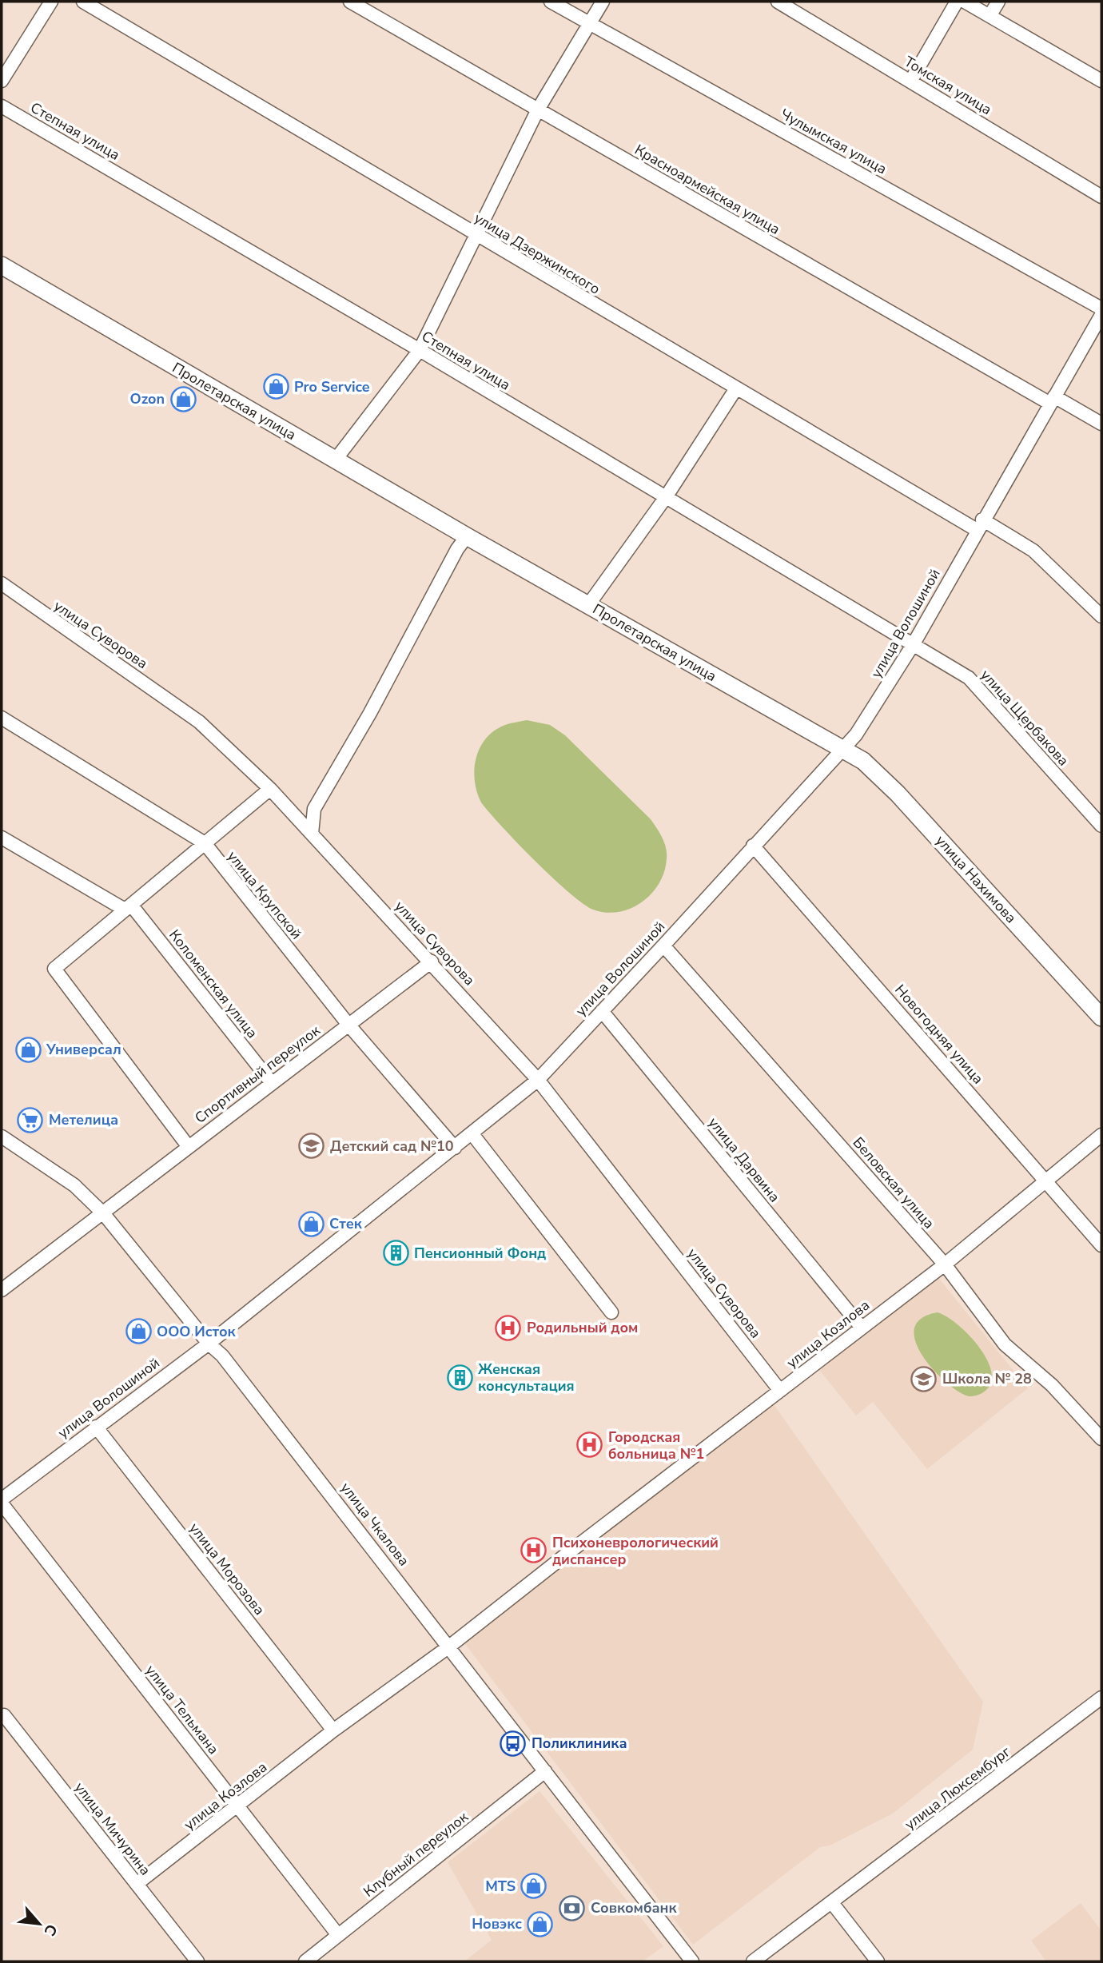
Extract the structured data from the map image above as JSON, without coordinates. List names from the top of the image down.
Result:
{
  "streets": {
    "main road": ["Пролетарская улица", "улица Нахимова"],
    "street": [
      "Томская улица",
      "Степная улица",
      "Чулымская улица",
      "Красноармейская улица",
      "улица Дзержинского",
      "улица Волошиной",
      "улица Суворова",
      "улица Щербакова",
      "улица Крупской",
      "Коломенская улица",
      "Новогодняя улица",
      "Спортивный переулок",
      "улица Дарвина",
      "Беловская улица",
      "улица Козлова",
      "улица Чкалова",
      "улица Морозова",
      "улица Тельмана",
      "улица Люксембург",
      "улица Мичурина",
      "Клубный переулок"
    ]
  },
  "crossings": [
    ["Степная улица", "улица Волошиной"],
    ["Степная улица", "улица Щербакова"],
    ["Красноармейская улица", "улица Волошиной"],
    ["улица Дзержинского", "улица Волошиной"],
    ["Пролетарская улица", "улица Волошиной"],
    ["Пролетарская улица", "улица Нахимова"],
    ["улица Волошиной", "улица Суворова"],
    ["улица Волошиной", "улица Щербакова"],
    ["улица Волошиной", "улица Нахимова"],
    ["улица Волошиной", "улица Крупской"],
    ["улица Волошиной", "Новогодняя улица"],
    ["улица Волошиной", "улица Дарвина"],
    ["улица Волошиной", "Беловская улица"],
    ["улица Волошиной", "улица Чкалова"],
    ["улица Волошиной", "улица Морозова"],
    ["улица Волошиной", "улица Тельмана"],
    ["улица Суворова", "Спортивный переулок"],
    ["улица Суворова", "улица Козлова"],
    ["улица Крупской", "Спортивный переулок"],
    ["Коломенская улица", "Спортивный переулок"],
    ["Новогодняя улица", "улица Козлова"],
    ["Спортивный переулок", "улица Чкалова"],
    ["улица Дарвина", "улица Козлова"],
    ["Беловская улица", "улица Козлова"],
    ["улица Козлова", "улица Чкалова"],
    ["улица Козлова", "улица Морозова"],
    ["улица Козлова", "улица Тельмана"],
    ["улица Козлова", "улица Мичурина"],
    ["улица Чкалова", "Клубный переулок"],
    ["улица Тельмана", "Клубный переулок"]
  ],
  "places": {
    "shop": [
      "Pro Service",
      "Ozon",
      "Универсал",
      "Стек",
      "ООО Исток",
      "MTS",
      "Новэкс"
    ],
    "supermarket": ["Метелица"],
    "school or university": ["Детский сад №10", "Школа № 28"],
    "building": ["Пенсионный Фонд", "Женская консультация"],
    "hospital": ["Родильный дом", "Городская больница №1", "Психоневрологический диспансер"],
    "bus stop": ["Поликлиника"],
    "bank": ["Совкомбанк"]
  },
  "north": "bottom right"
}
